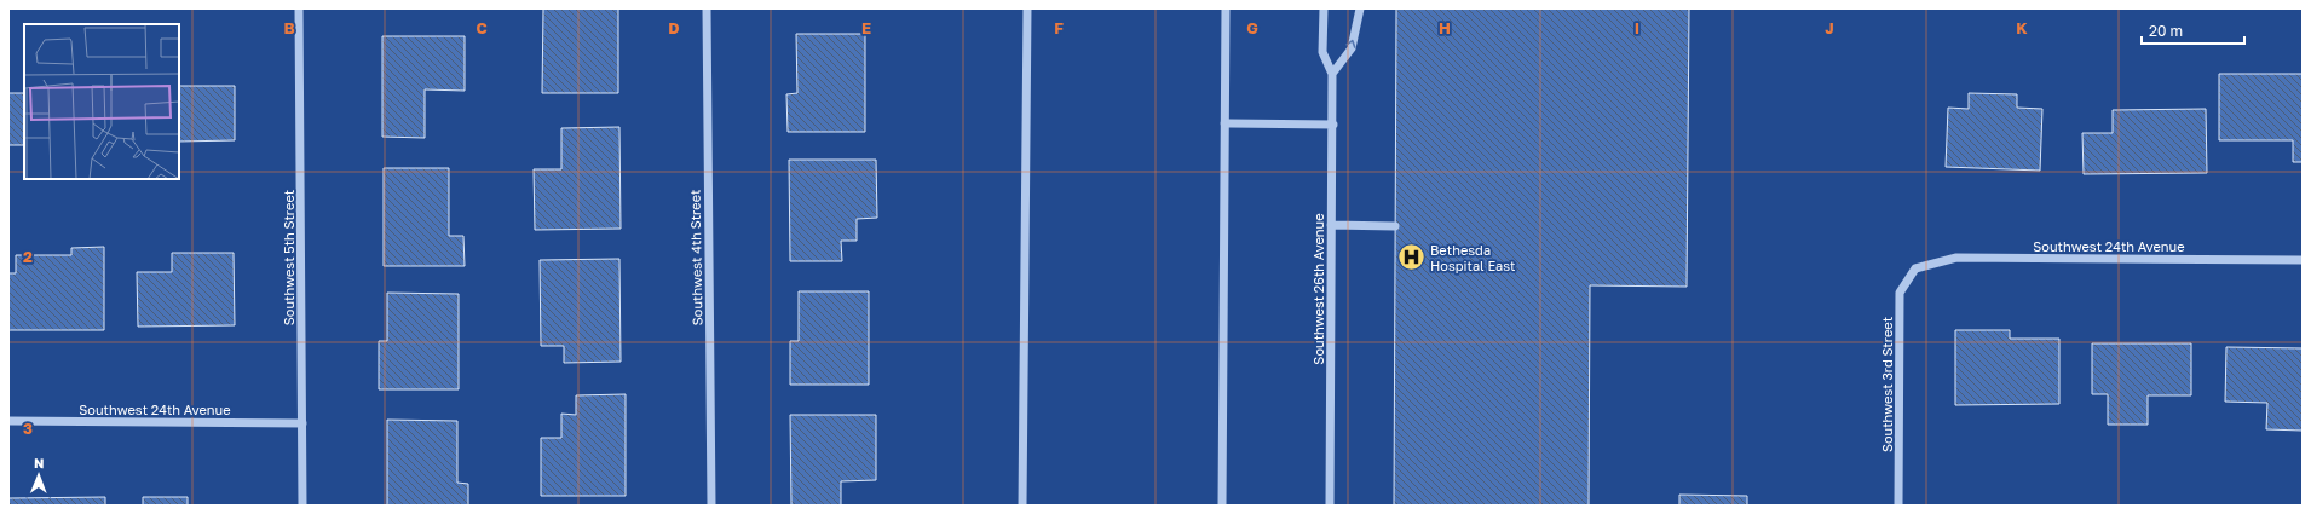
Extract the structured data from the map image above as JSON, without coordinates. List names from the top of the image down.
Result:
{
  "streets": {
    "street": [
      "Southwest 24th Avenue",
      "Southwest 5th Street",
      "Southwest 4th Street",
      "Southwest 26th Avenue",
      "Southwest 3rd Street"
    ]
  },
  "crossings": [
    ["Southwest 24th Avenue", "Southwest 5th Street"],
    ["Southwest 24th Avenue", "Southwest 3rd Street"]
  ],
  "places": {
    "hospital": ["Bethesda Hospital East"]
  },
  "scale_bar": "20 m",
  "north": "top",
  "grid": {
    "columns": [
      "B",
      "C",
      "D",
      "E",
      "F",
      "G",
      "H",
      "I",
      "J",
      "K"
    ],
    "rows": ["2", "3"]
  }
}
